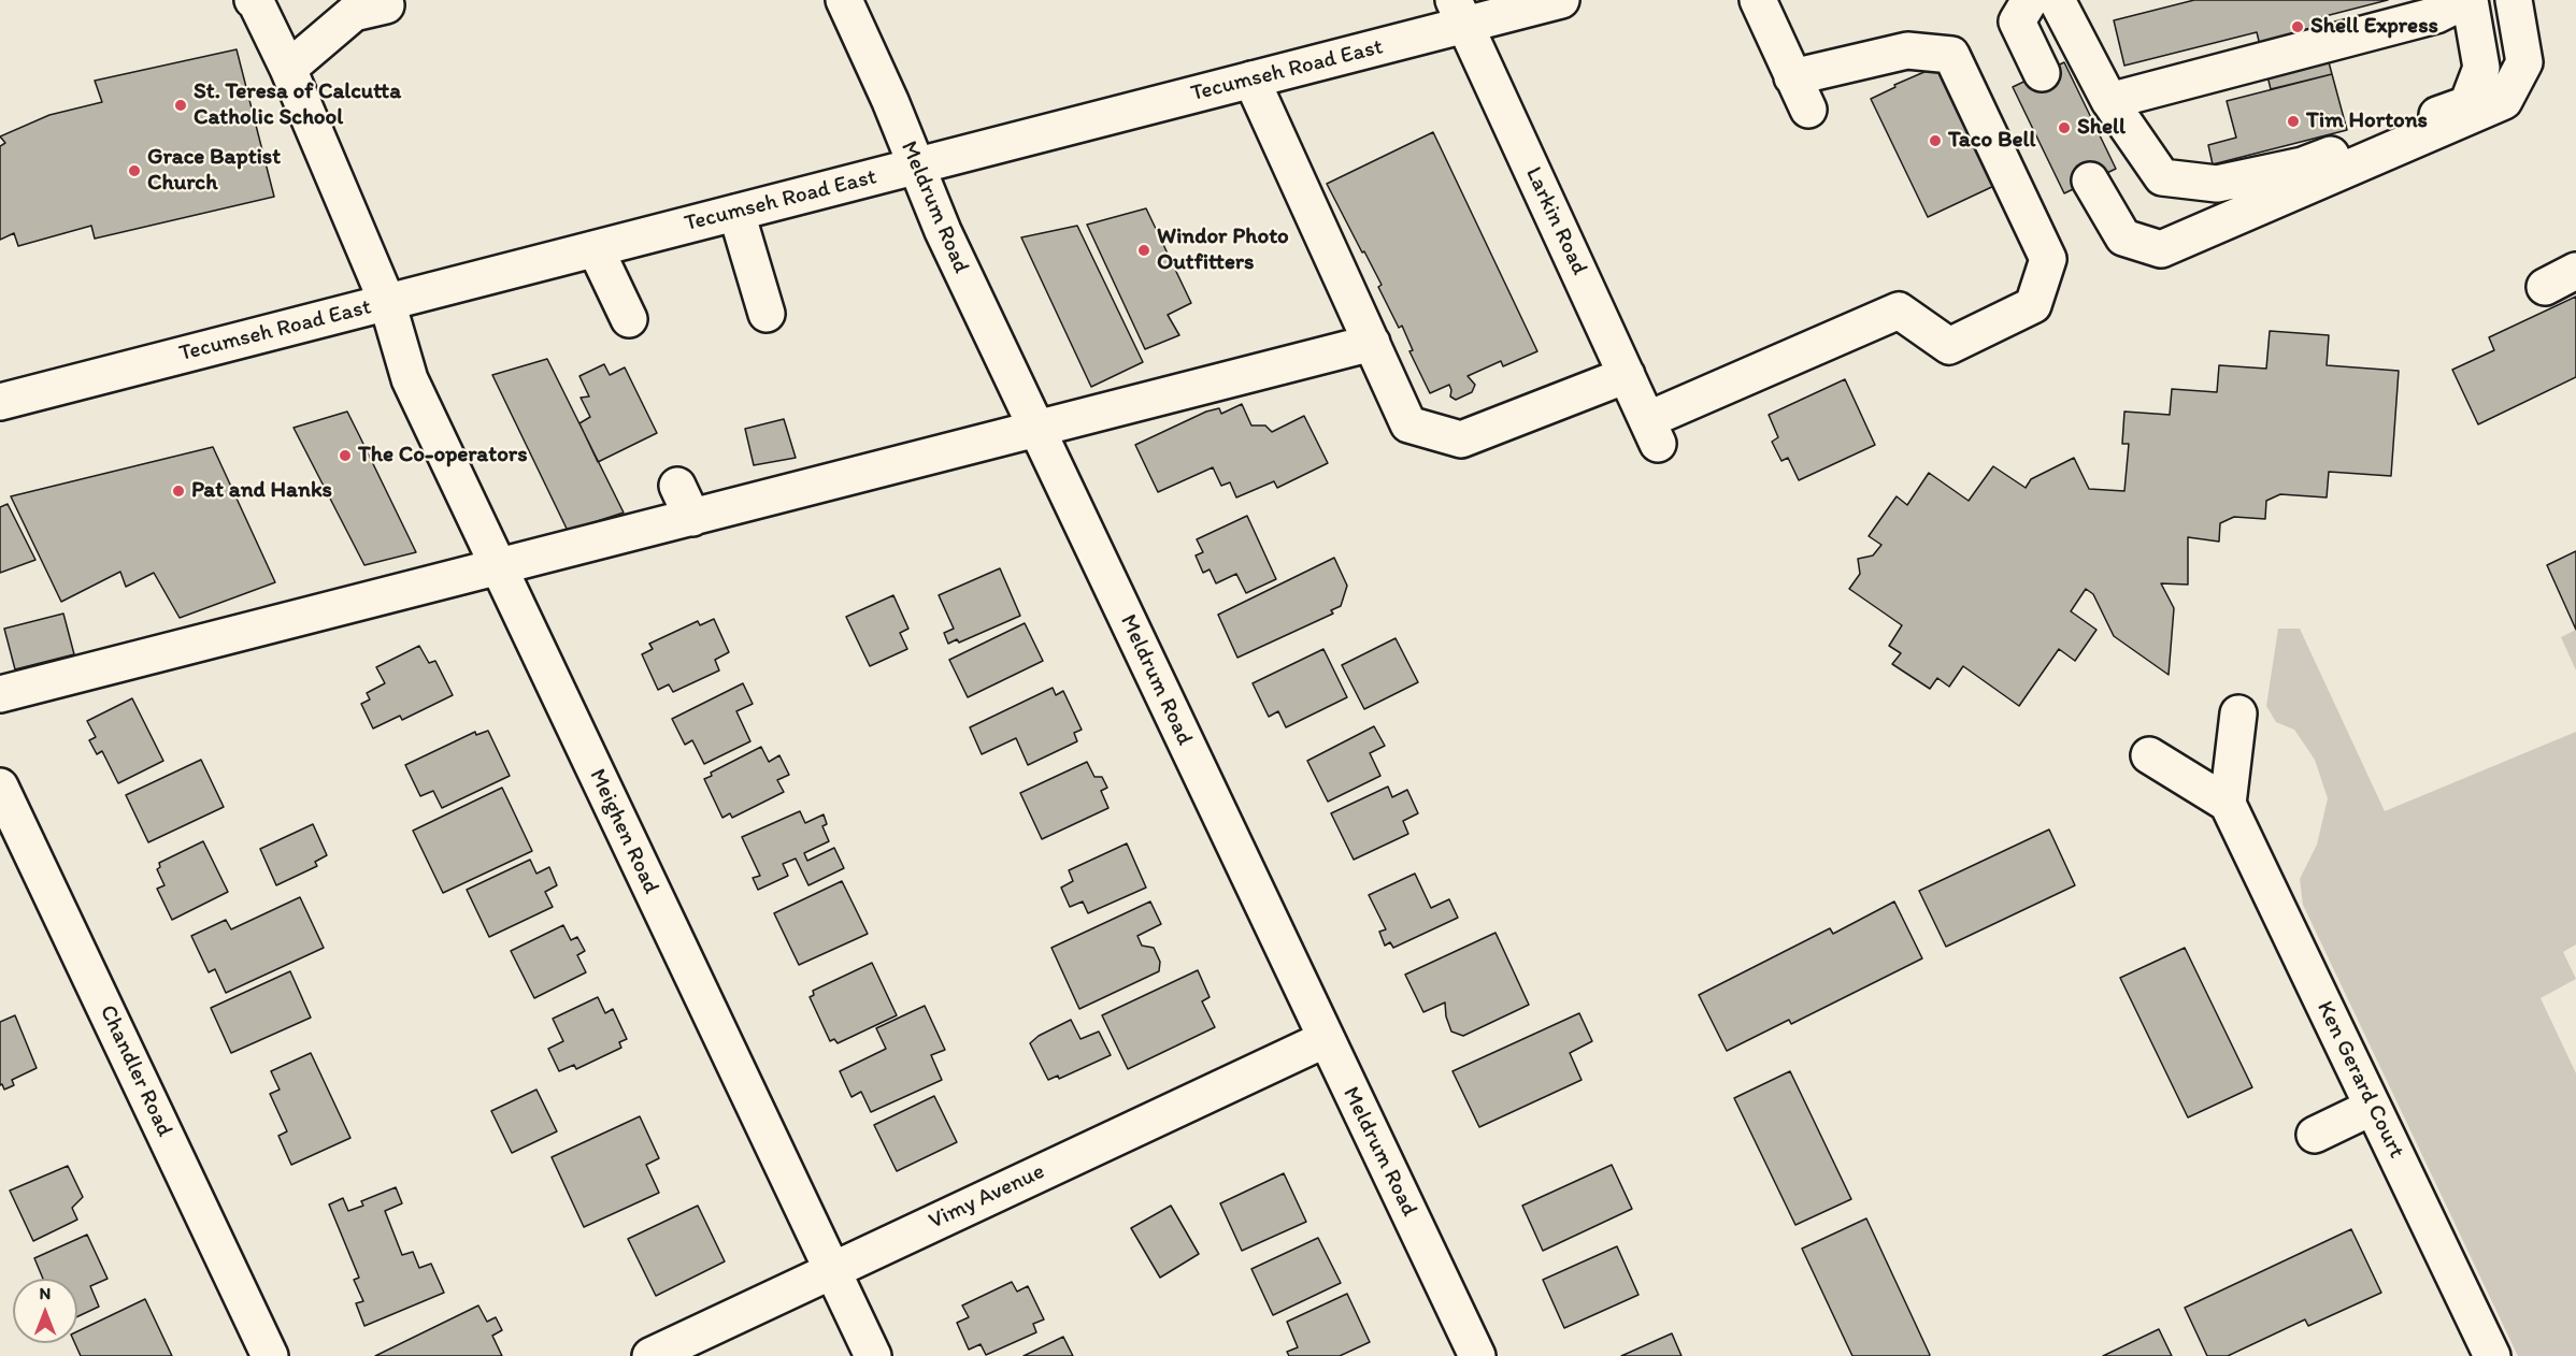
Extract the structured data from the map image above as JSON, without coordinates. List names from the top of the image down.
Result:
{
  "streets": {
    "street": [
      "Tecumseh Road East",
      "Meldrum Road",
      "Larkin Road",
      "Meighen Road",
      "Chandler Road",
      "Ken Gerard Court",
      "Vimy Avenue"
    ]
  },
  "crossings": [
    ["Tecumseh Road East", "Meldrum Road"],
    ["Tecumseh Road East", "Larkin Road"],
    ["Tecumseh Road East", "Meighen Road"],
    ["Meldrum Road", "Vimy Avenue"],
    ["Meighen Road", "Vimy Avenue"]
  ],
  "places": [
    "Shell Express",
    "St. Teresa of Calcutta Catholic School",
    "Tim Hortons",
    "Shell",
    "Taco Bell",
    "Grace Baptist Church",
    "Windor Photo Outfitters",
    "The Co-operators",
    "Pat and Hanks"
  ],
  "north": "top"
}
